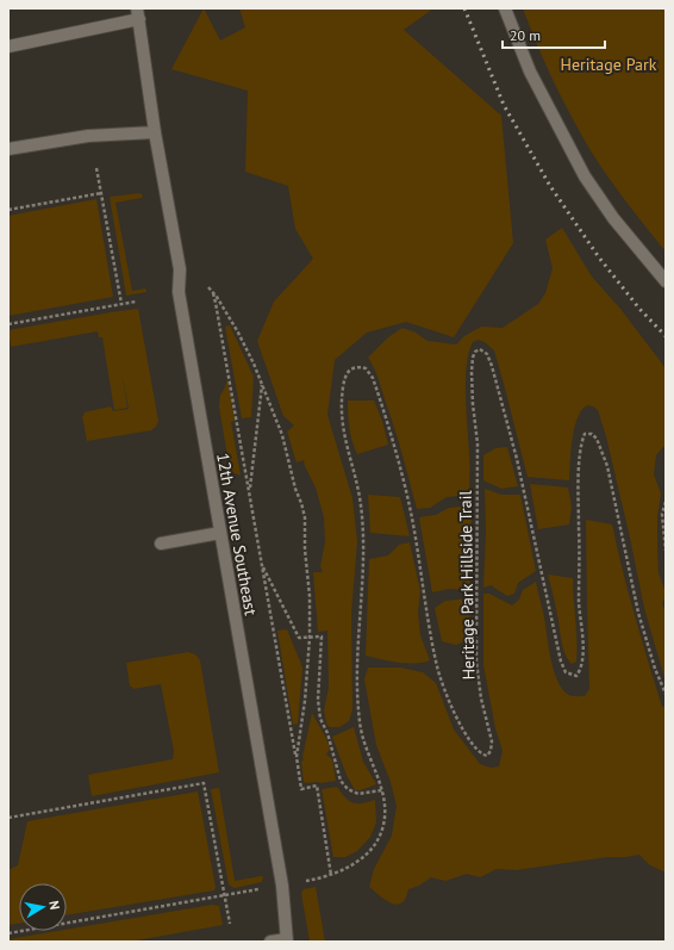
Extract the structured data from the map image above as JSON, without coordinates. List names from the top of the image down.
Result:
{
  "streets": {
    "street": ["12th Avenue Southeast"],
    "path": ["Heritage Park Hillside Trail"]
  },
  "parks": ["Heritage Park"],
  "scale_bar": "20 m",
  "north": "right"
}
